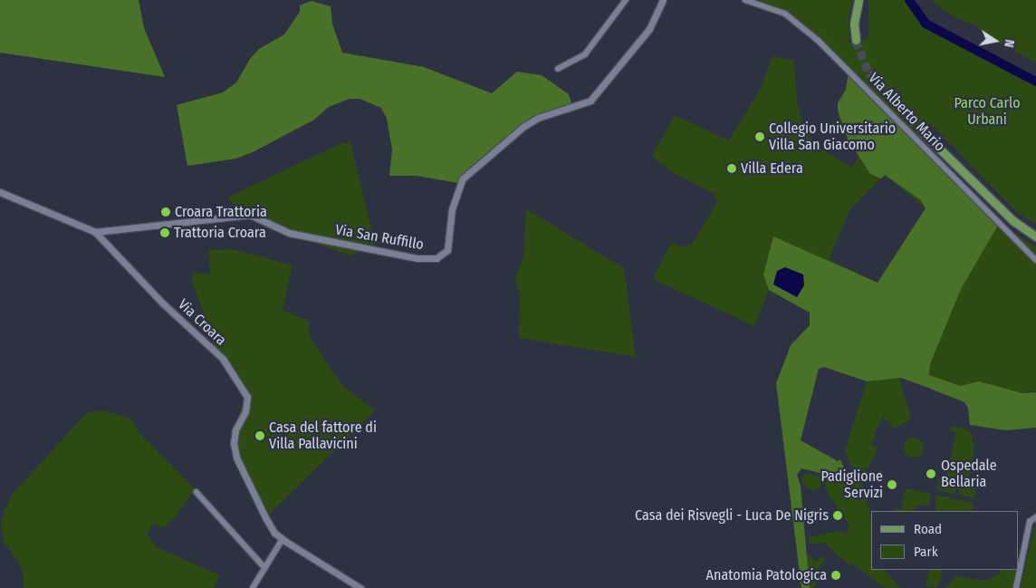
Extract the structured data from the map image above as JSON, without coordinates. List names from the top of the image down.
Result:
{
  "streets": {
    "street": ["Via Alberto Mario", "Via San Ruffillo", "Via Croara"]
  },
  "crossings": [
    ["Via San Ruffillo", "Via Croara"]
  ],
  "parks": ["Parco Carlo Urbani"],
  "places": [
    "Collegio Universitario Villa San Giacomo",
    "Villa Edera",
    "Croara Trattoria",
    "Trattoria Croara",
    "Casa del fattore di Villa Pallavicini",
    "Ospedale Bellaria",
    "Padiglione Servizi",
    "Casa dei Risvegli - Luca De Nigris",
    "Anatomia Patologica"
  ],
  "legend": ["Road", "Park"],
  "north": "right"
}
